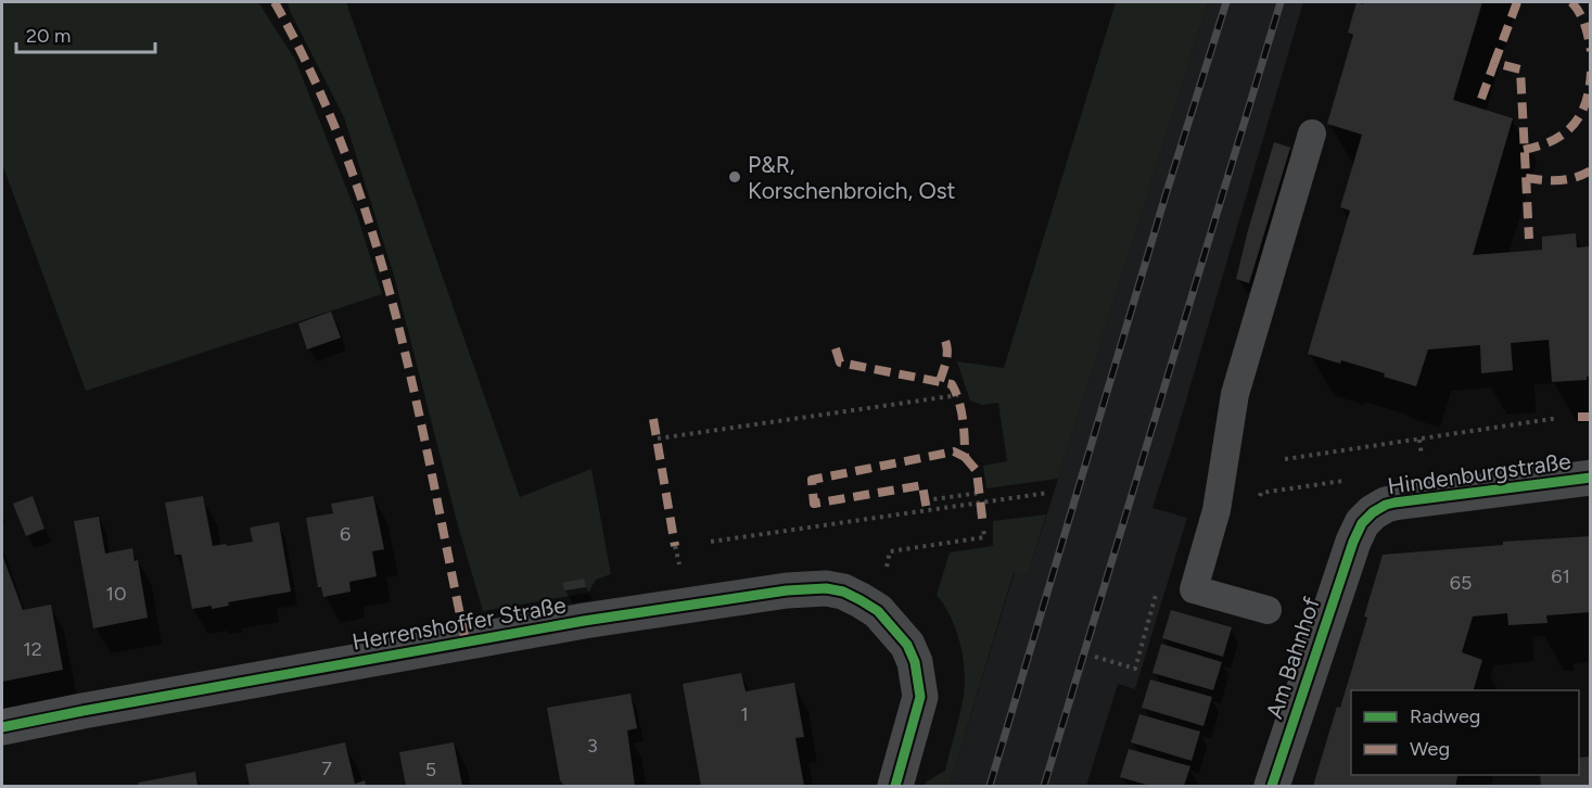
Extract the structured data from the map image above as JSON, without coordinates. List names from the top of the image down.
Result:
{
  "streets": {
    "street": ["Hindenburgstraße", "Herrenshoffer Straße", "Am Bahnhof"]
  },
  "crossings": [
    ["Hindenburgstraße", "Am Bahnhof"]
  ],
  "places": ["P&R, Korschenbroich, Ost"],
  "house_numbers": [
    "6",
    "61",
    "65",
    "10",
    "12",
    "1",
    "3",
    "7",
    "5"
  ],
  "legend": ["Radweg", "Weg"],
  "scale_bar": "20 m"
}
